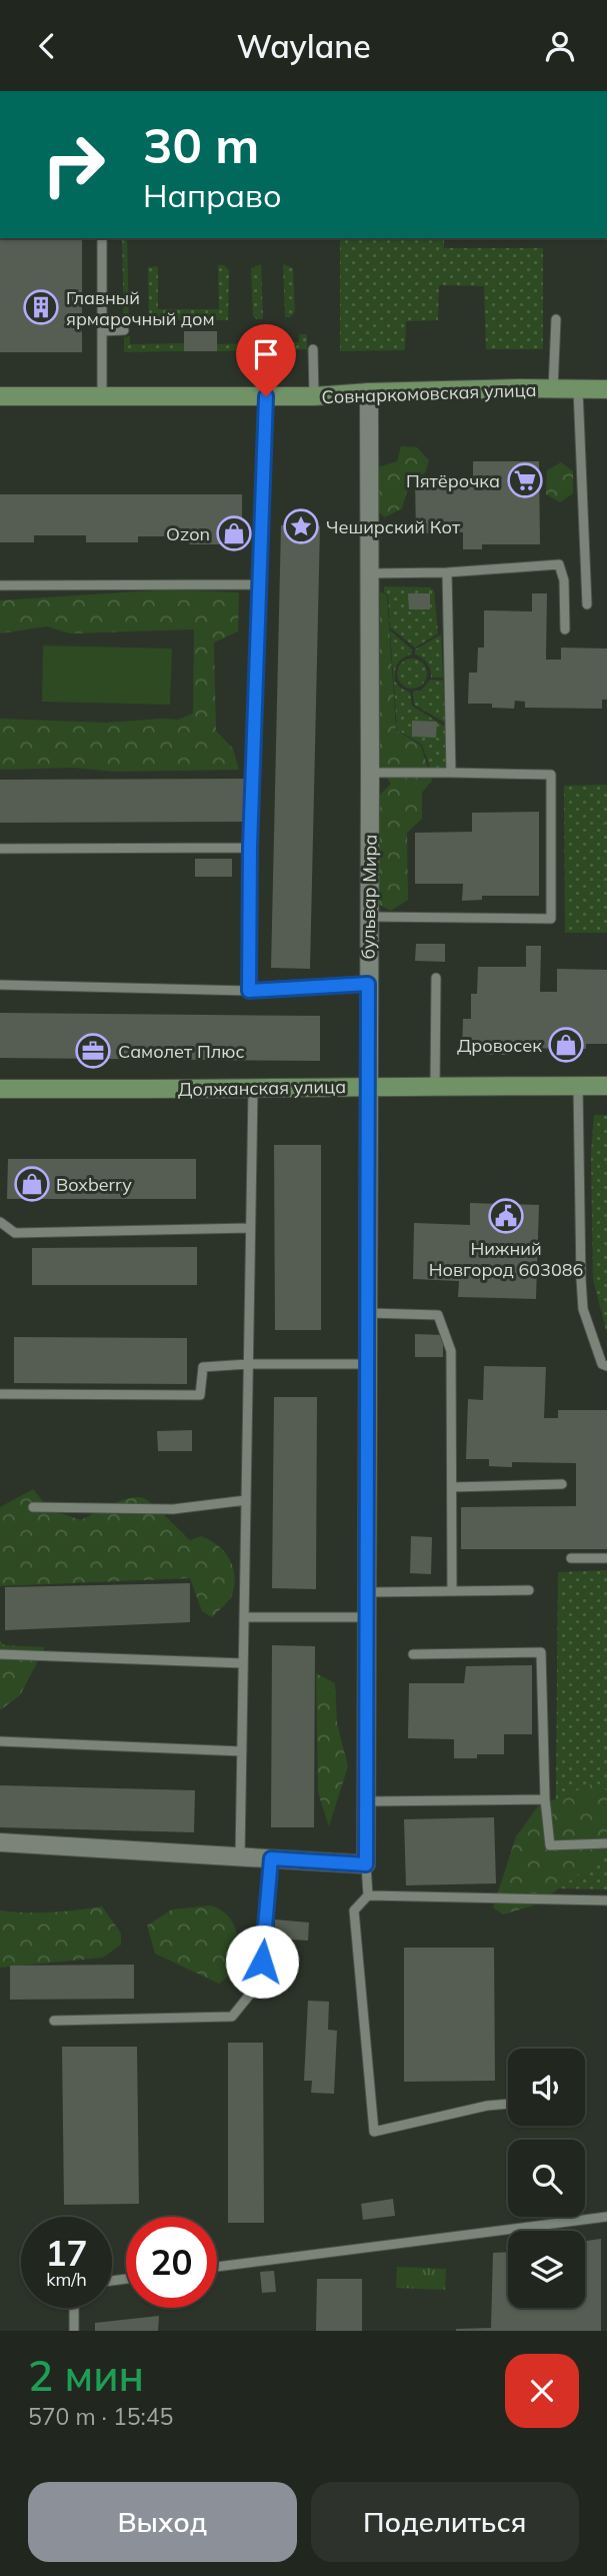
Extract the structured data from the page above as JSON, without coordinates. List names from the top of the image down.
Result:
{
  "streets": {
    "street": ["Совнаркомовская улица", "бульвар Мира", "Должанская улица"]
  },
  "crossings": [
    ["Совнаркомовская улица", "бульвар Мира"],
    ["бульвар Мира", "Должанская улица"]
  ],
  "places": {
    "building": ["Главный ярмарочный дом"],
    "supermarket": ["Пятёрочка"],
    "place": ["Чеширский Кот"],
    "shop": ["Ozon", "Дровосек", "Boxberry"],
    "office": ["Самолет Плюс"],
    "public building": ["Нижний Новгород 603086"]
  },
  "page": {
    "header": "Waylane",
    "turn": ["30 m", "Направо"],
    "speed": "17 km/h",
    "limit": "20",
    "heading": ["2 мин", "570 m · 15:45"],
    "buttons": ["Выход", "Поделиться"]
  }
}
